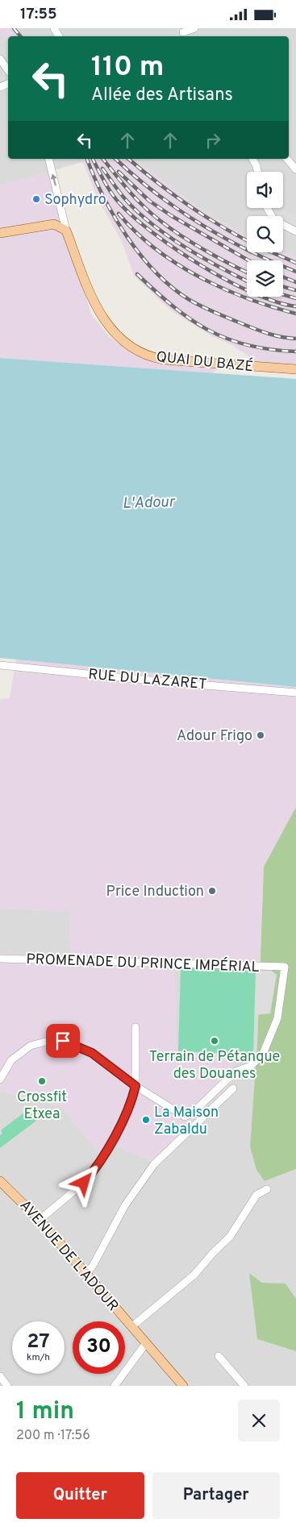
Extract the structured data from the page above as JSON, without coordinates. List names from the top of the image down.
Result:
{
  "streets": {
    "main road": ["QUAI DU BAZÉ", "AVENUE DE L'ADOUR"],
    "street": ["RUE DU LAZARET", "PROMENADE DU PRINCE IMPÉRIAL"]
  },
  "water": ["L'Adour"],
  "places": [
    "Sophydro",
    "Adour Frigo",
    "Price Induction",
    "Terrain de Pétanque des Douanes",
    "Crossfit Etxea",
    "La Maison Zabaldu"
  ],
  "page": {
    "status": "17:55",
    "turn": ["110 m", "Allée des Artisans"],
    "speed": "27 km/h",
    "limit": "30",
    "heading": ["1 min", "200 m · 17:56"],
    "buttons": ["Quitter", "Partager"]
  }
}
